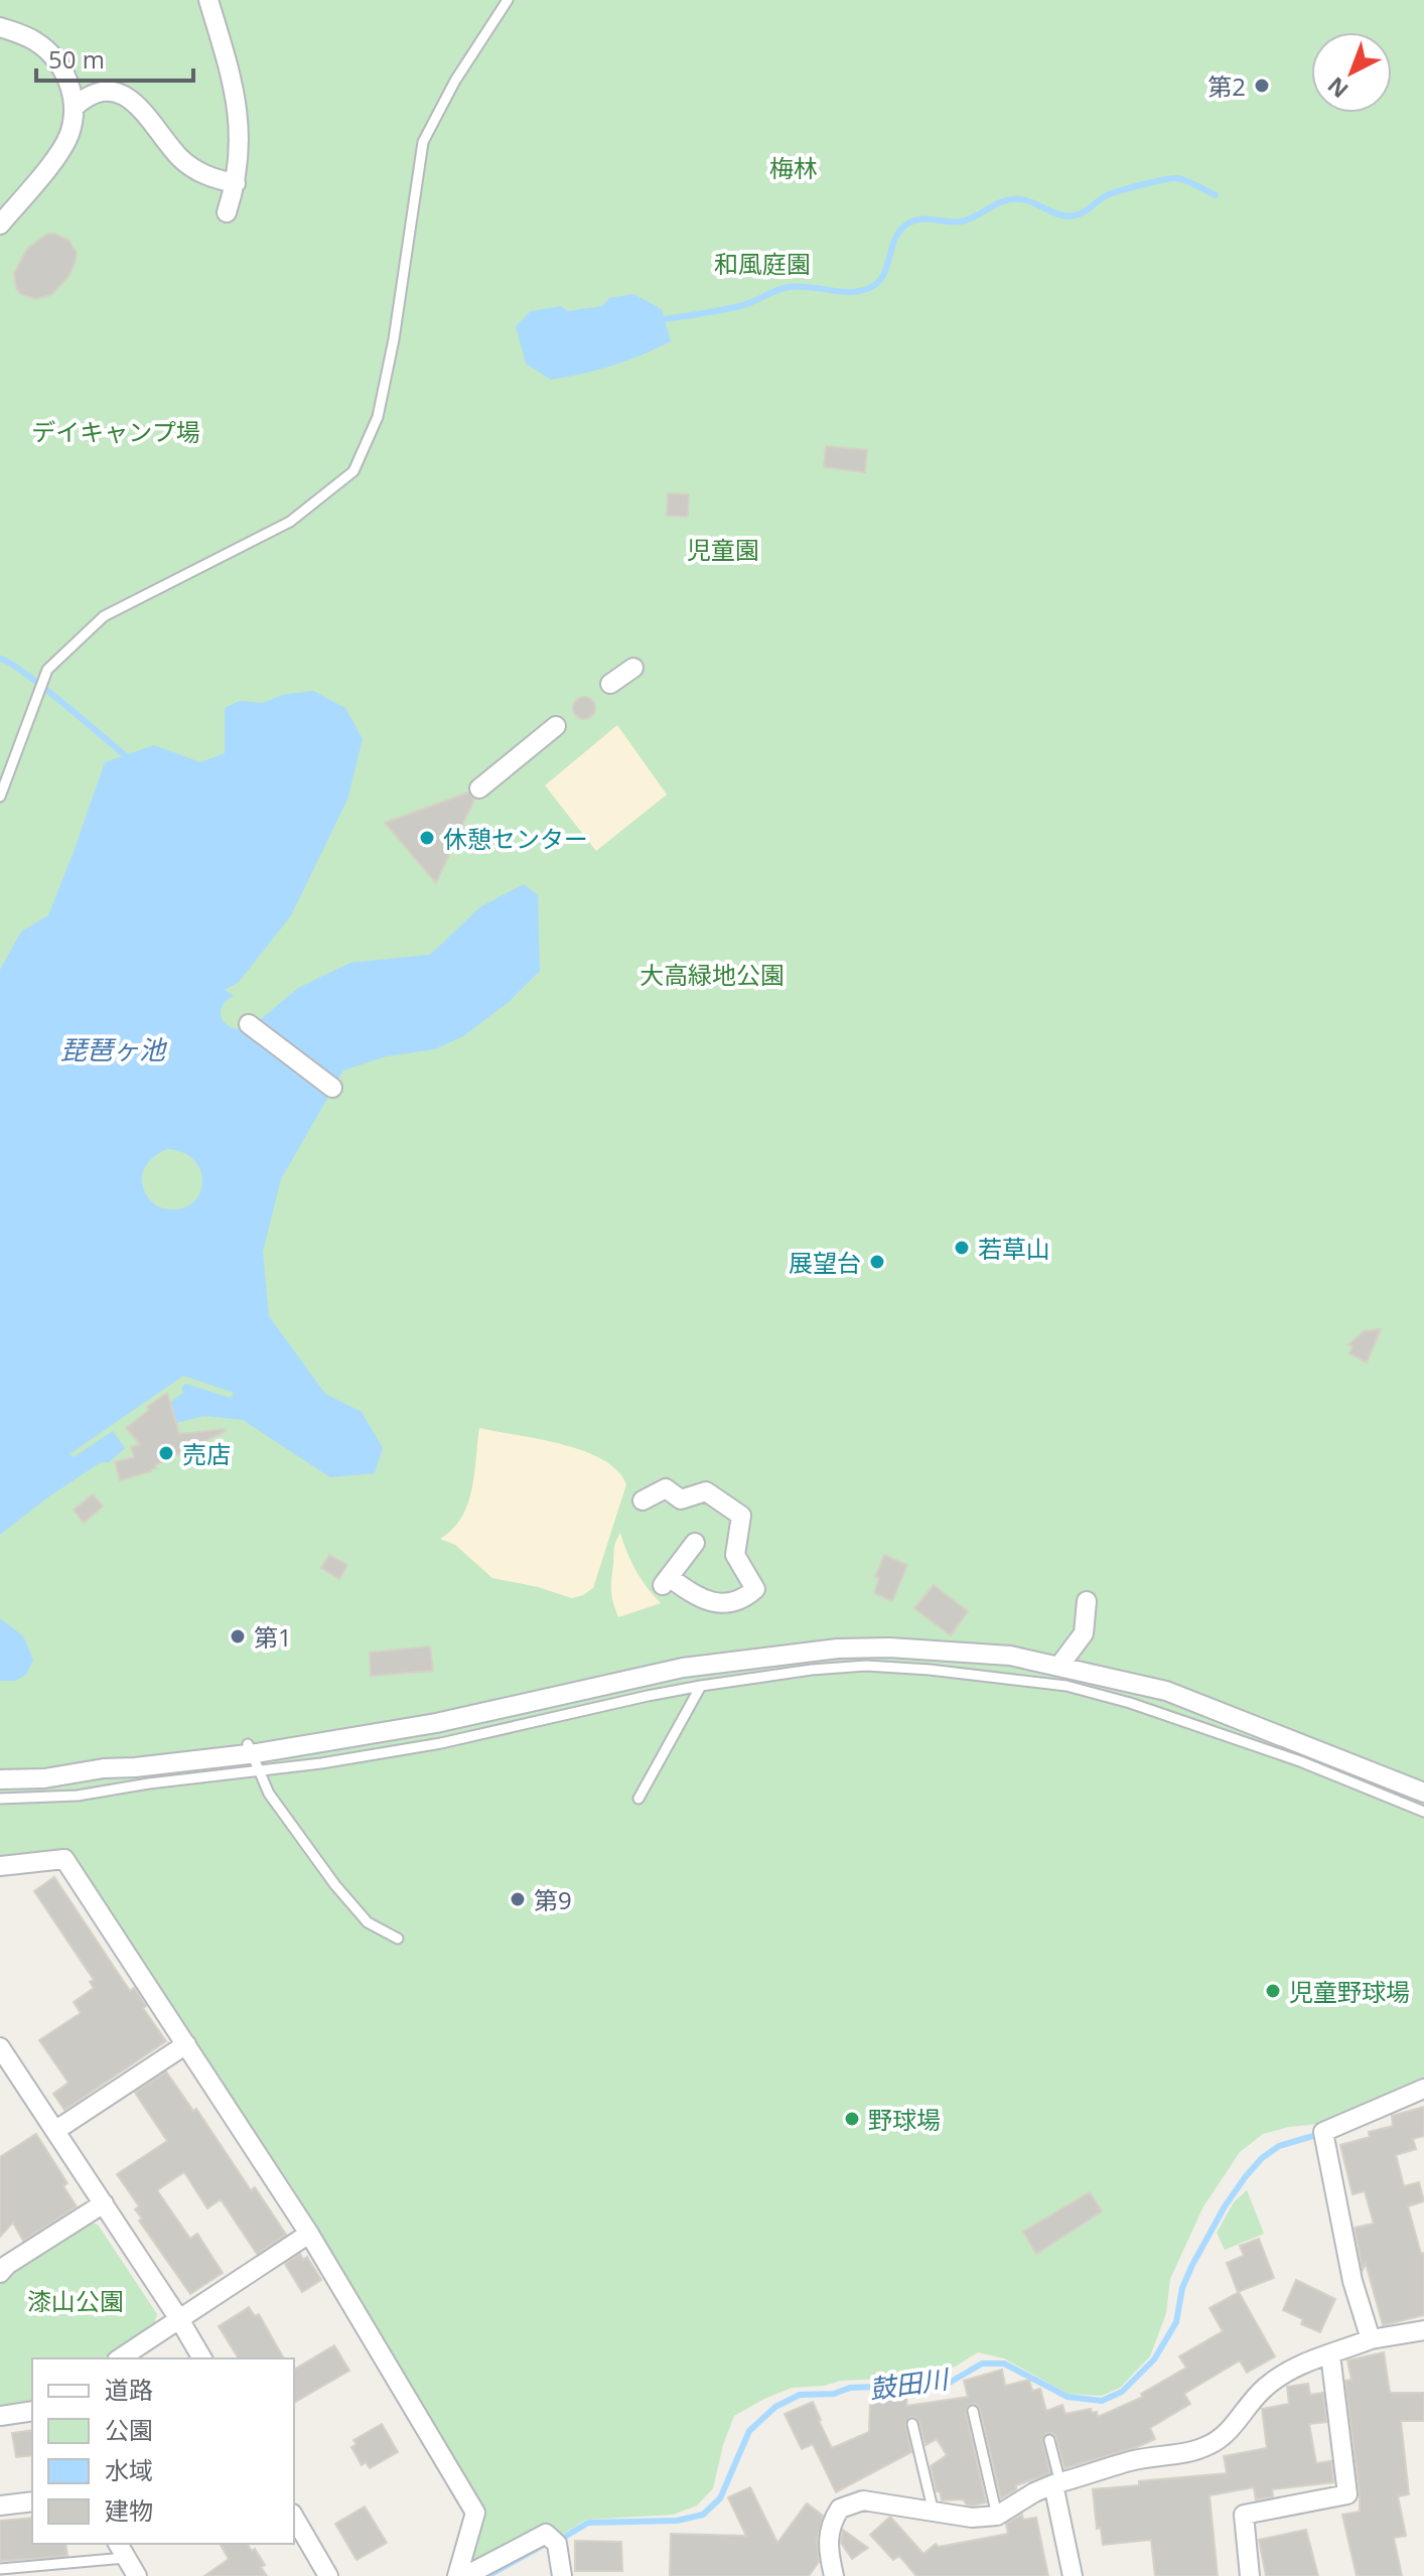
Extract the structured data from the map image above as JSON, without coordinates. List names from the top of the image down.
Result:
{
  "water": ["琵琶ヶ池", "鼓田川"],
  "parks": [
    "梅林",
    "和風庭園",
    "デイキャンプ場",
    "児童園",
    "大高緑地公園",
    "漆山公園"
  ],
  "places": [
    "第2",
    "休憩センター",
    "若草山",
    "展望台",
    "売店",
    "第1",
    "第9",
    "児童野球場",
    "野球場"
  ],
  "legend": [
    "道路",
    "公園",
    "水域",
    "建物"
  ],
  "scale_bar": "50 m",
  "north": "bottom left"
}
